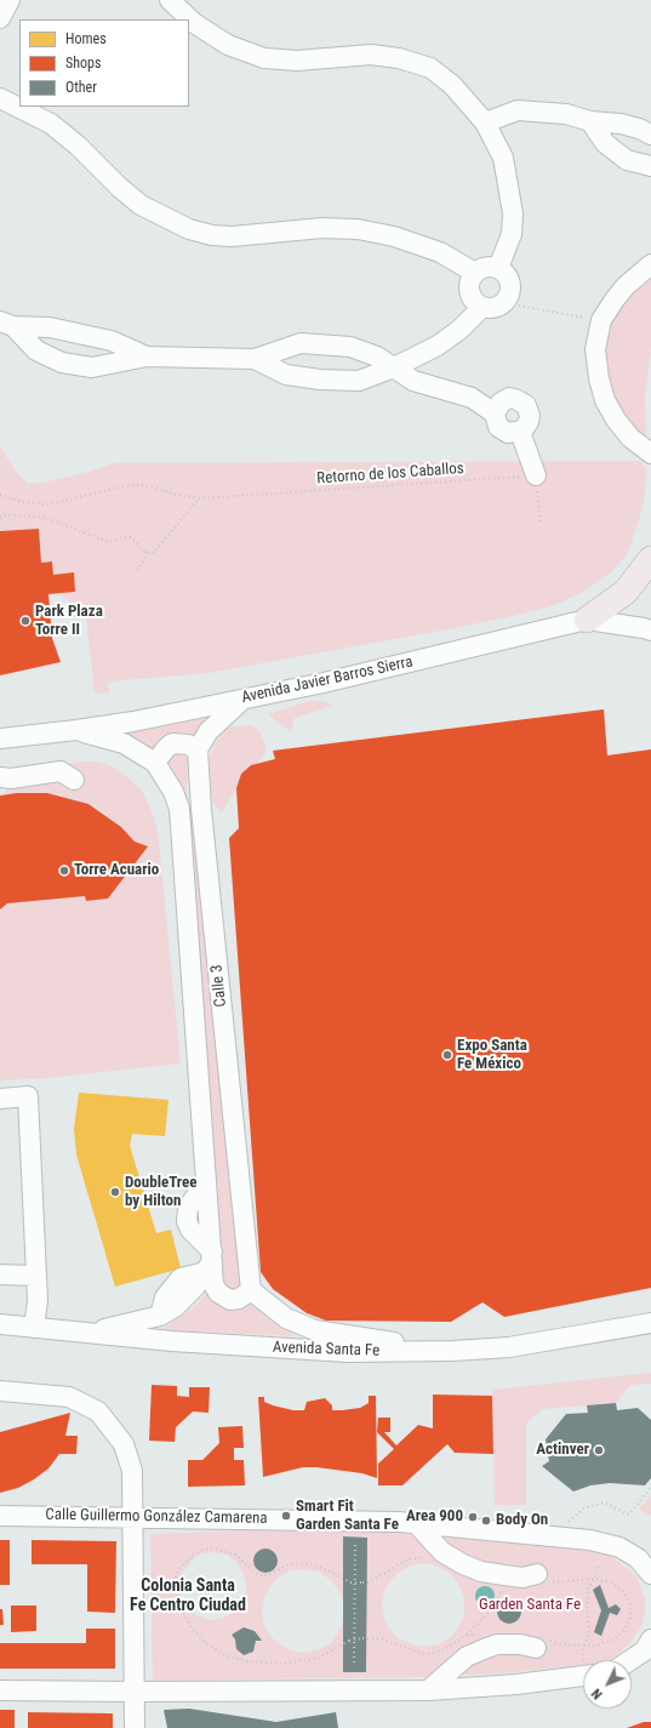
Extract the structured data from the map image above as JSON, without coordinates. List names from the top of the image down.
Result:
{
  "streets": {
    "street": [
      "Avenida Javier Barros Sierra",
      "Calle 3",
      "Avenida Santa Fe",
      "Calle Guillermo González Camarena"
    ],
    "path": ["Retorno de los Caballos"]
  },
  "crossings": [
    ["Avenida Javier Barros Sierra", "Calle 3"]
  ],
  "districts": ["Colonia Santa Fe Centro Ciudad"],
  "parks": ["Garden Santa Fe"],
  "places": [
    "Park Plaza Torre II",
    "Torre Acuario",
    "Expo Santa Fe México",
    "DoubleTree by Hilton",
    "Actinver",
    "Smart Fit Garden Santa Fe",
    "Area 900",
    "Body On"
  ],
  "legend": ["Homes", "Shops", "Other"],
  "north": "bottom left"
}
